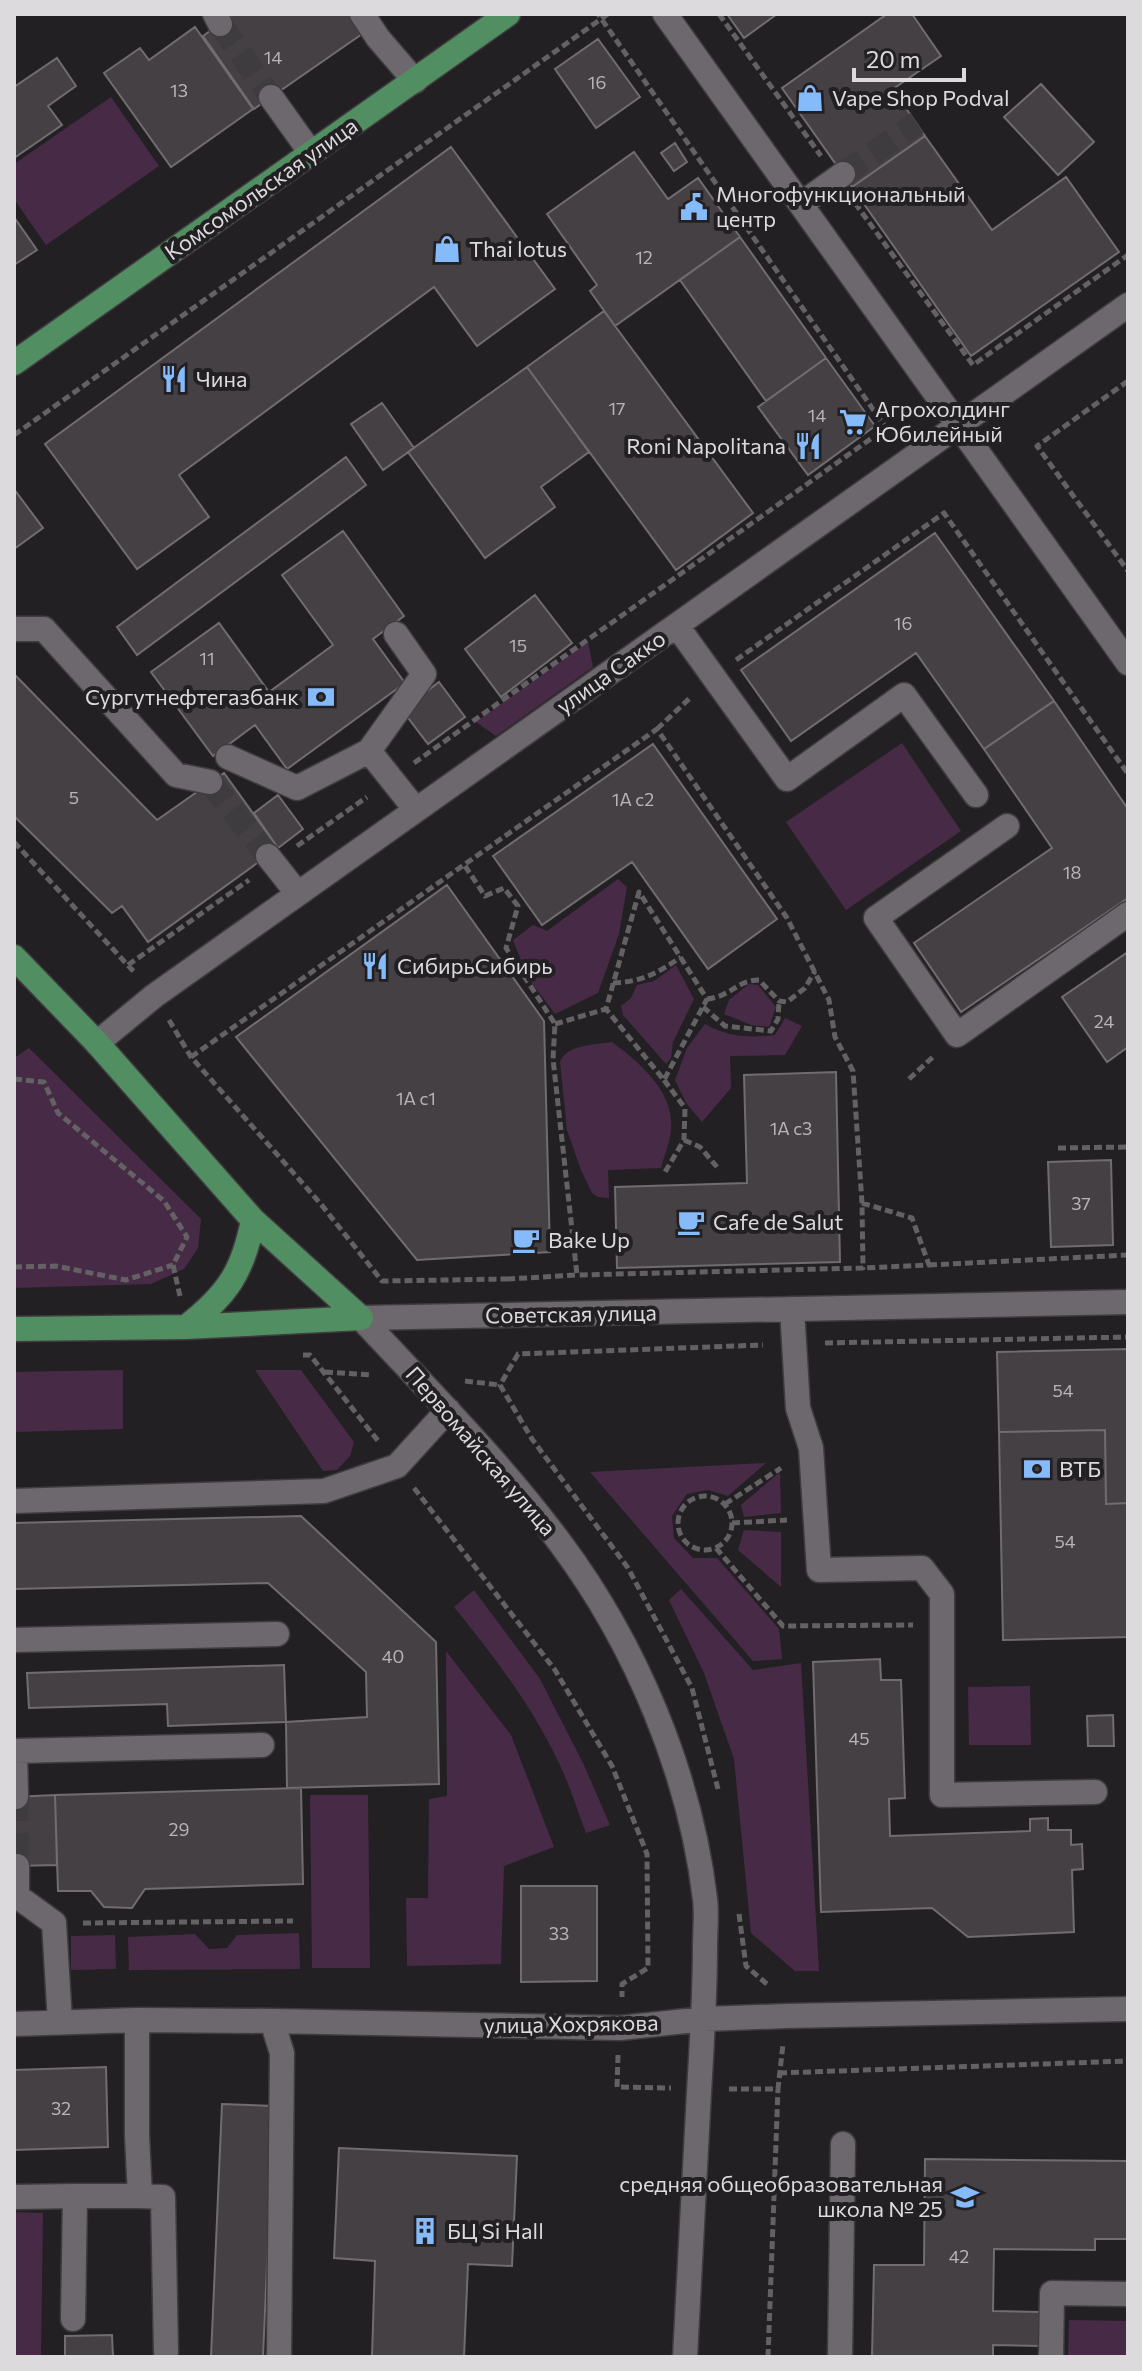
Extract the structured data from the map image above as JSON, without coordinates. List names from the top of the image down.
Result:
{
  "streets": {
    "main road": ["Комсомольская улица", "Советская улица", "Первомайская улица"],
    "street": ["улица Сакко", "улица Хохрякова"]
  },
  "crossings": [
    ["улица Сакко", "Первомайская улица"],
    ["Советская улица", "Первомайская улица"],
    ["Первомайская улица", "улица Хохрякова"]
  ],
  "places": {
    "shop": ["Vape Shop Podval", "Thai lotus"],
    "public building": ["Многофункциональный центр"],
    "restaurant": ["Чина", "Roni Napolitana", "СибирьСибирь"],
    "supermarket": ["Агрохолдинг Юбилейный"],
    "bank": ["Сургутнефтегазбанк", "ВТБ"],
    "cafe": ["Cafe de Salut", "Bake Up"],
    "school or university": ["средняя общеобразовательная школа № 25"],
    "building": ["БЦ Si Hall"]
  },
  "house_numbers": [
    "14",
    "16",
    "13",
    "12",
    "17",
    "14",
    "16",
    "15",
    "11",
    "5",
    "1А с2",
    "18",
    "24",
    "1А с1",
    "1А с3",
    "37",
    "54",
    "54",
    "40",
    "45",
    "29",
    "33",
    "32",
    "42"
  ],
  "scale_bar": "20 m"
}
